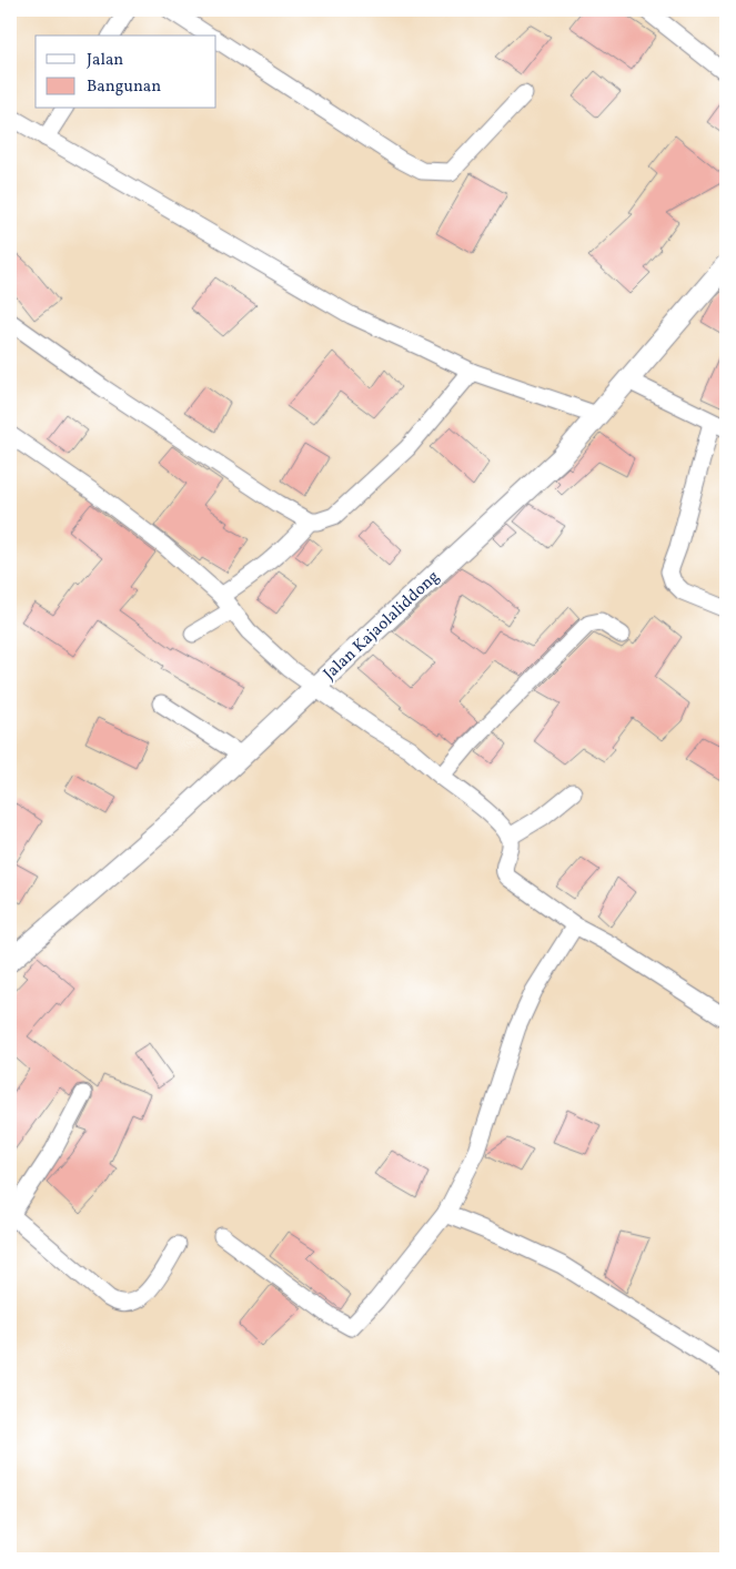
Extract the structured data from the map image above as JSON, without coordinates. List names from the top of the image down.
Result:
{
  "streets": {
    "street": ["Jalan Kajaolaliddong"]
  },
  "legend": ["Jalan", "Bangunan"]
}
